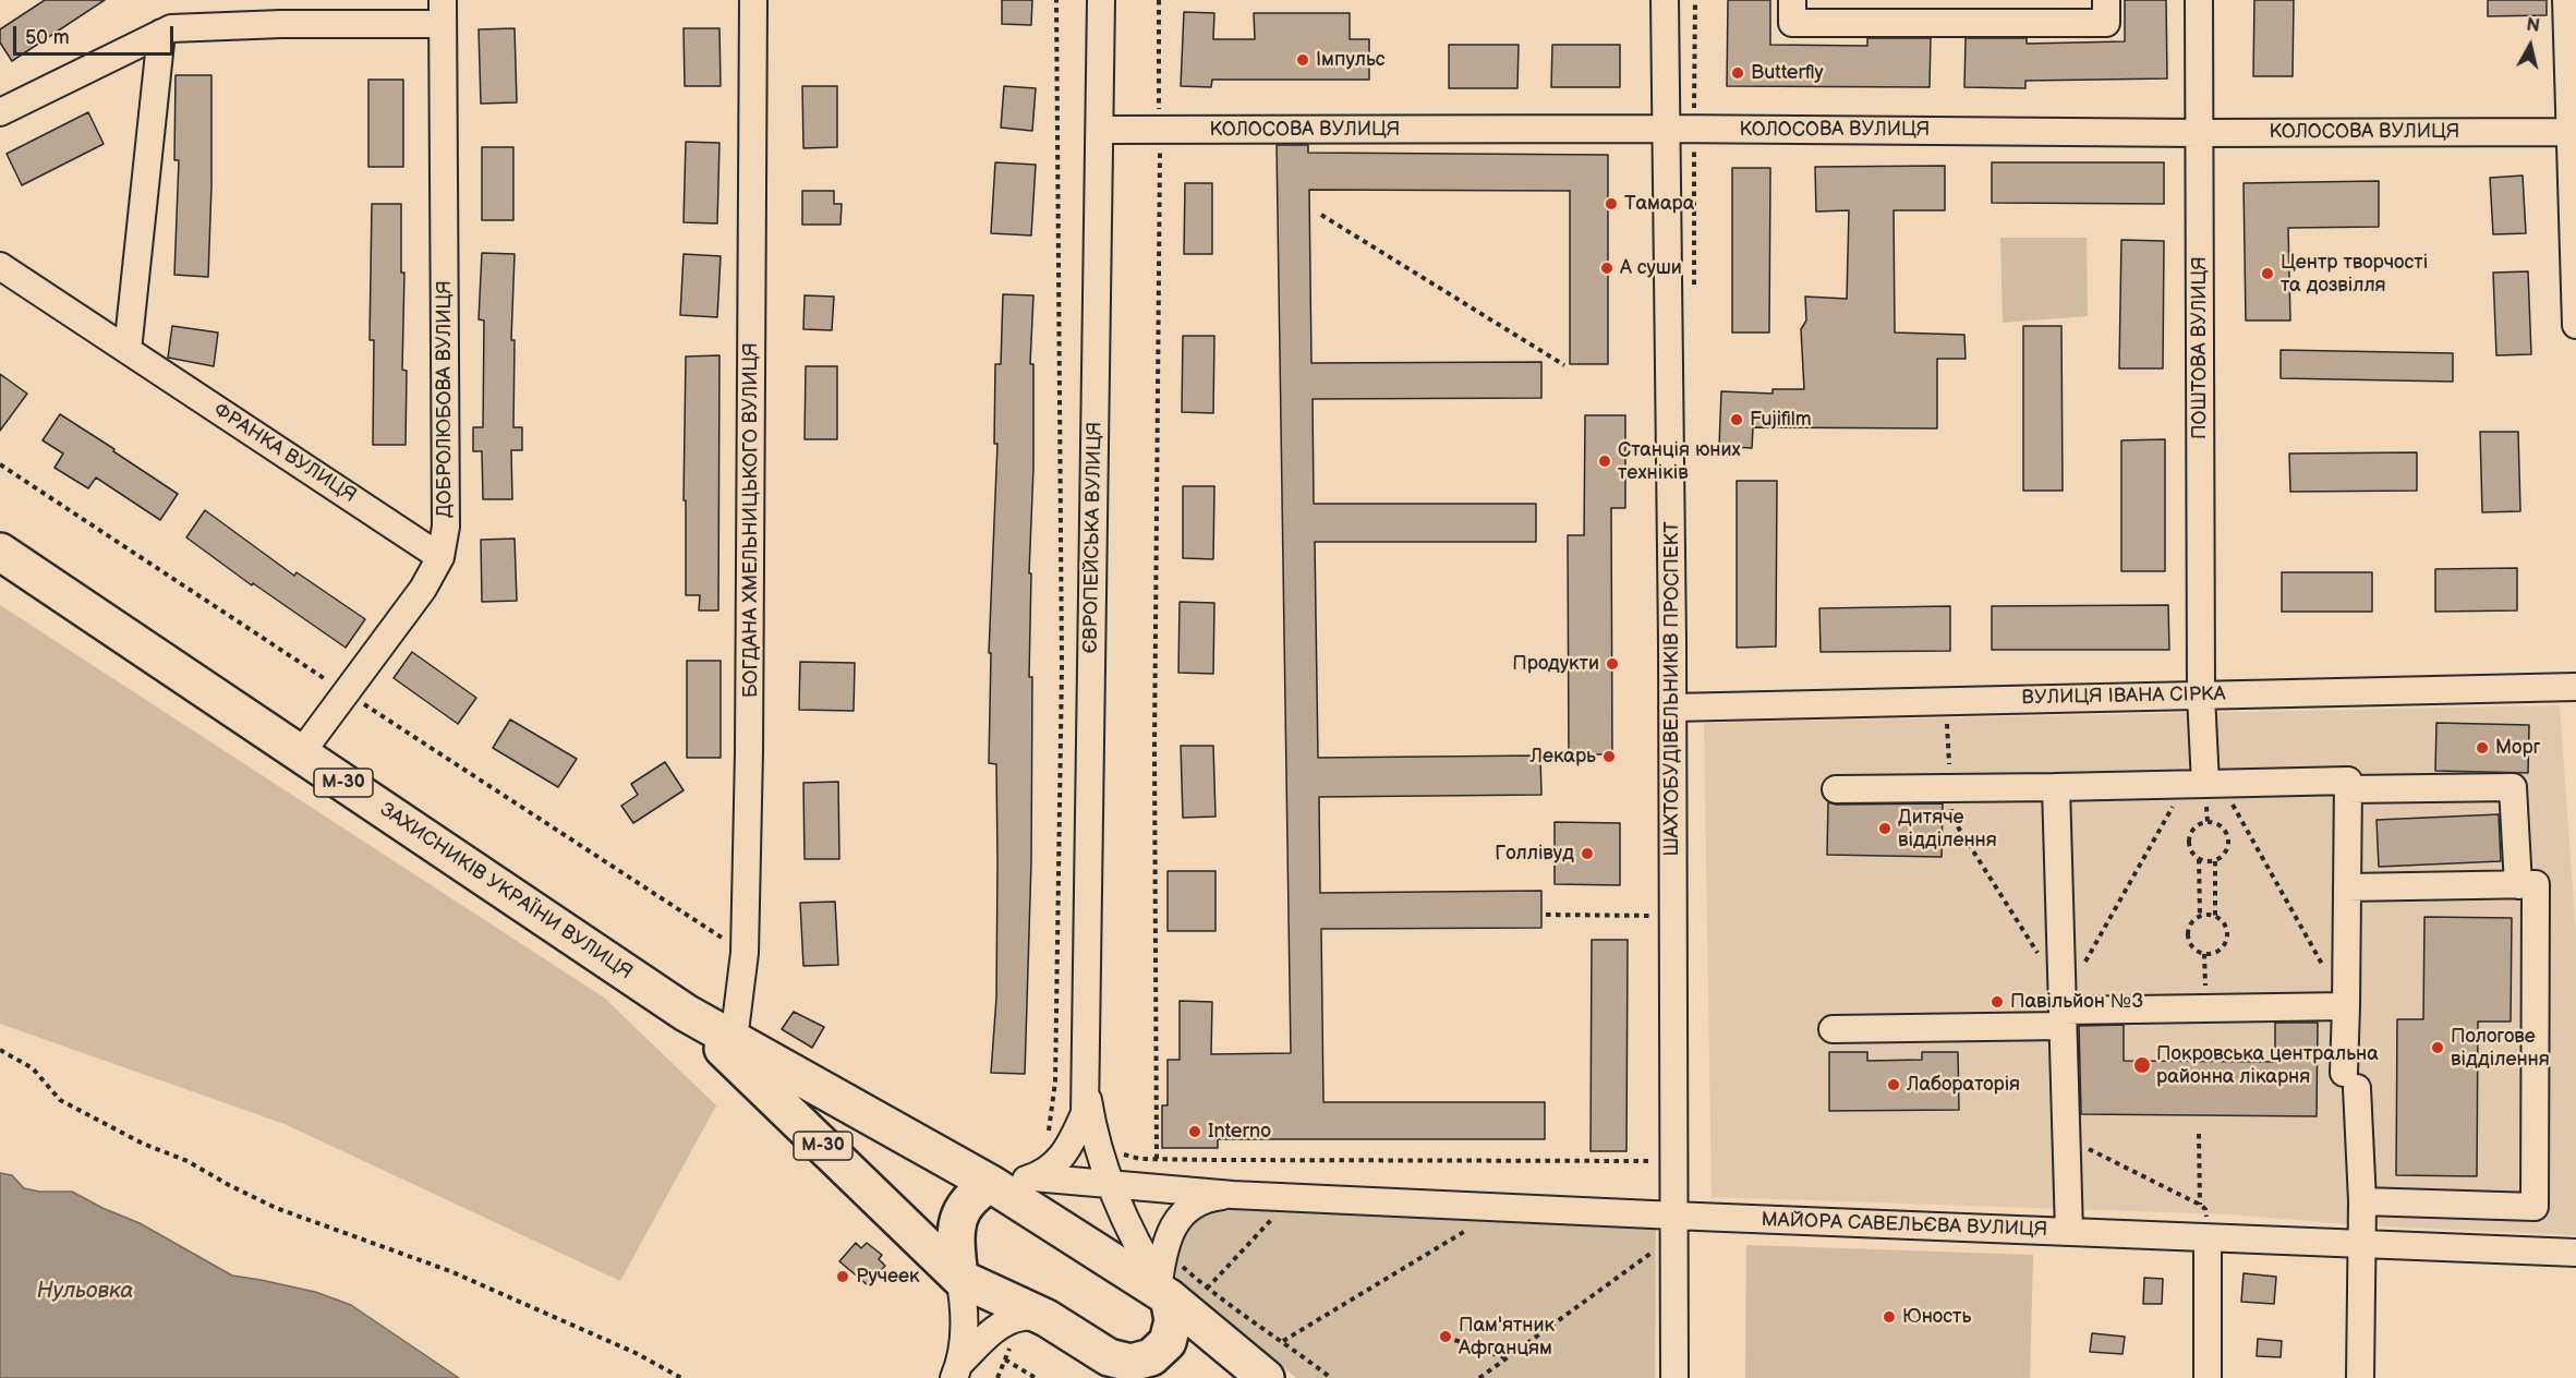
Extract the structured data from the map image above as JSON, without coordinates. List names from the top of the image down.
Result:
{
  "streets": {
    "highway": ["М-30", "ЗАХИСНИКІВ УКРАЇНИ ВУЛИЦЯ"],
    "street": [
      "КОЛОСОВА ВУЛИЦЯ",
      "ПОШТОВА ВУЛИЦЯ",
      "ДОБРОЛЮБОВА ВУЛИЦЯ",
      "ФРАНКА ВУЛИЦЯ",
      "БОГДАНА ХМЕЛЬНИЦЬКОГО ВУЛИЦЯ",
      "ЄВРОПЕЙСЬКА ВУЛИЦЯ",
      "ШАХТОБУДІВЕЛЬНИКІВ ПРОСПЕКТ",
      "ВУЛИЦЯ ІВАНА СІРКА",
      "МАЙОРА САВЕЛЬЄВА ВУЛИЦЯ"
    ]
  },
  "crossings": [
    ["КОЛОСОВА ВУЛИЦЯ", "ПОШТОВА ВУЛИЦЯ"],
    ["КОЛОСОВА ВУЛИЦЯ", "ЄВРОПЕЙСЬКА ВУЛИЦЯ"],
    ["КОЛОСОВА ВУЛИЦЯ", "ШАХТОБУДІВЕЛЬНИКІВ ПРОСПЕКТ"],
    ["ПОШТОВА ВУЛИЦЯ", "ВУЛИЦЯ ІВАНА СІРКА"],
    ["ДОБРОЛЮБОВА ВУЛИЦЯ", "ФРАНКА ВУЛИЦЯ"],
    ["ДОБРОЛЮБОВА ВУЛИЦЯ", "ЗАХИСНИКІВ УКРАЇНИ ВУЛИЦЯ"],
    ["БОГДАНА ХМЕЛЬНИЦЬКОГО ВУЛИЦЯ", "ЗАХИСНИКІВ УКРАЇНИ ВУЛИЦЯ"],
    ["ЄВРОПЕЙСЬКА ВУЛИЦЯ", "М-30"],
    ["ЄВРОПЕЙСЬКА ВУЛИЦЯ", "ЗАХИСНИКІВ УКРАЇНИ ВУЛИЦЯ"],
    ["ЄВРОПЕЙСЬКА ВУЛИЦЯ", "МАЙОРА САВЕЛЬЄВА ВУЛИЦЯ"],
    ["ШАХТОБУДІВЕЛЬНИКІВ ПРОСПЕКТ", "ВУЛИЦЯ ІВАНА СІРКА"],
    ["ШАХТОБУДІВЕЛЬНИКІВ ПРОСПЕКТ", "МАЙОРА САВЕЛЬЄВА ВУЛИЦЯ"],
    ["М-30", "ЗАХИСНИКІВ УКРАЇНИ ВУЛИЦЯ"],
    ["М-30", "МАЙОРА САВЕЛЬЄВА ВУЛИЦЯ"]
  ],
  "water": ["Нульовка"],
  "places": [
    "Імпульс",
    "Butterfly",
    "Тамара",
    "А суши",
    "Центр творчості та дозвілля",
    "Fujifilm",
    "Станція юних техніків",
    "Продукти",
    "Морг",
    "Лекарь",
    "Дитяче відділення",
    "Голлівуд",
    "Павільйон №3",
    "Пологове відділення",
    "Покровська центральна районна лікарня",
    "Лабораторія",
    "Interno",
    "Ручеек",
    "Юность",
    "Пам'ятник Афганцям"
  ],
  "scale_bar": "50 m",
  "north": "top"
}
